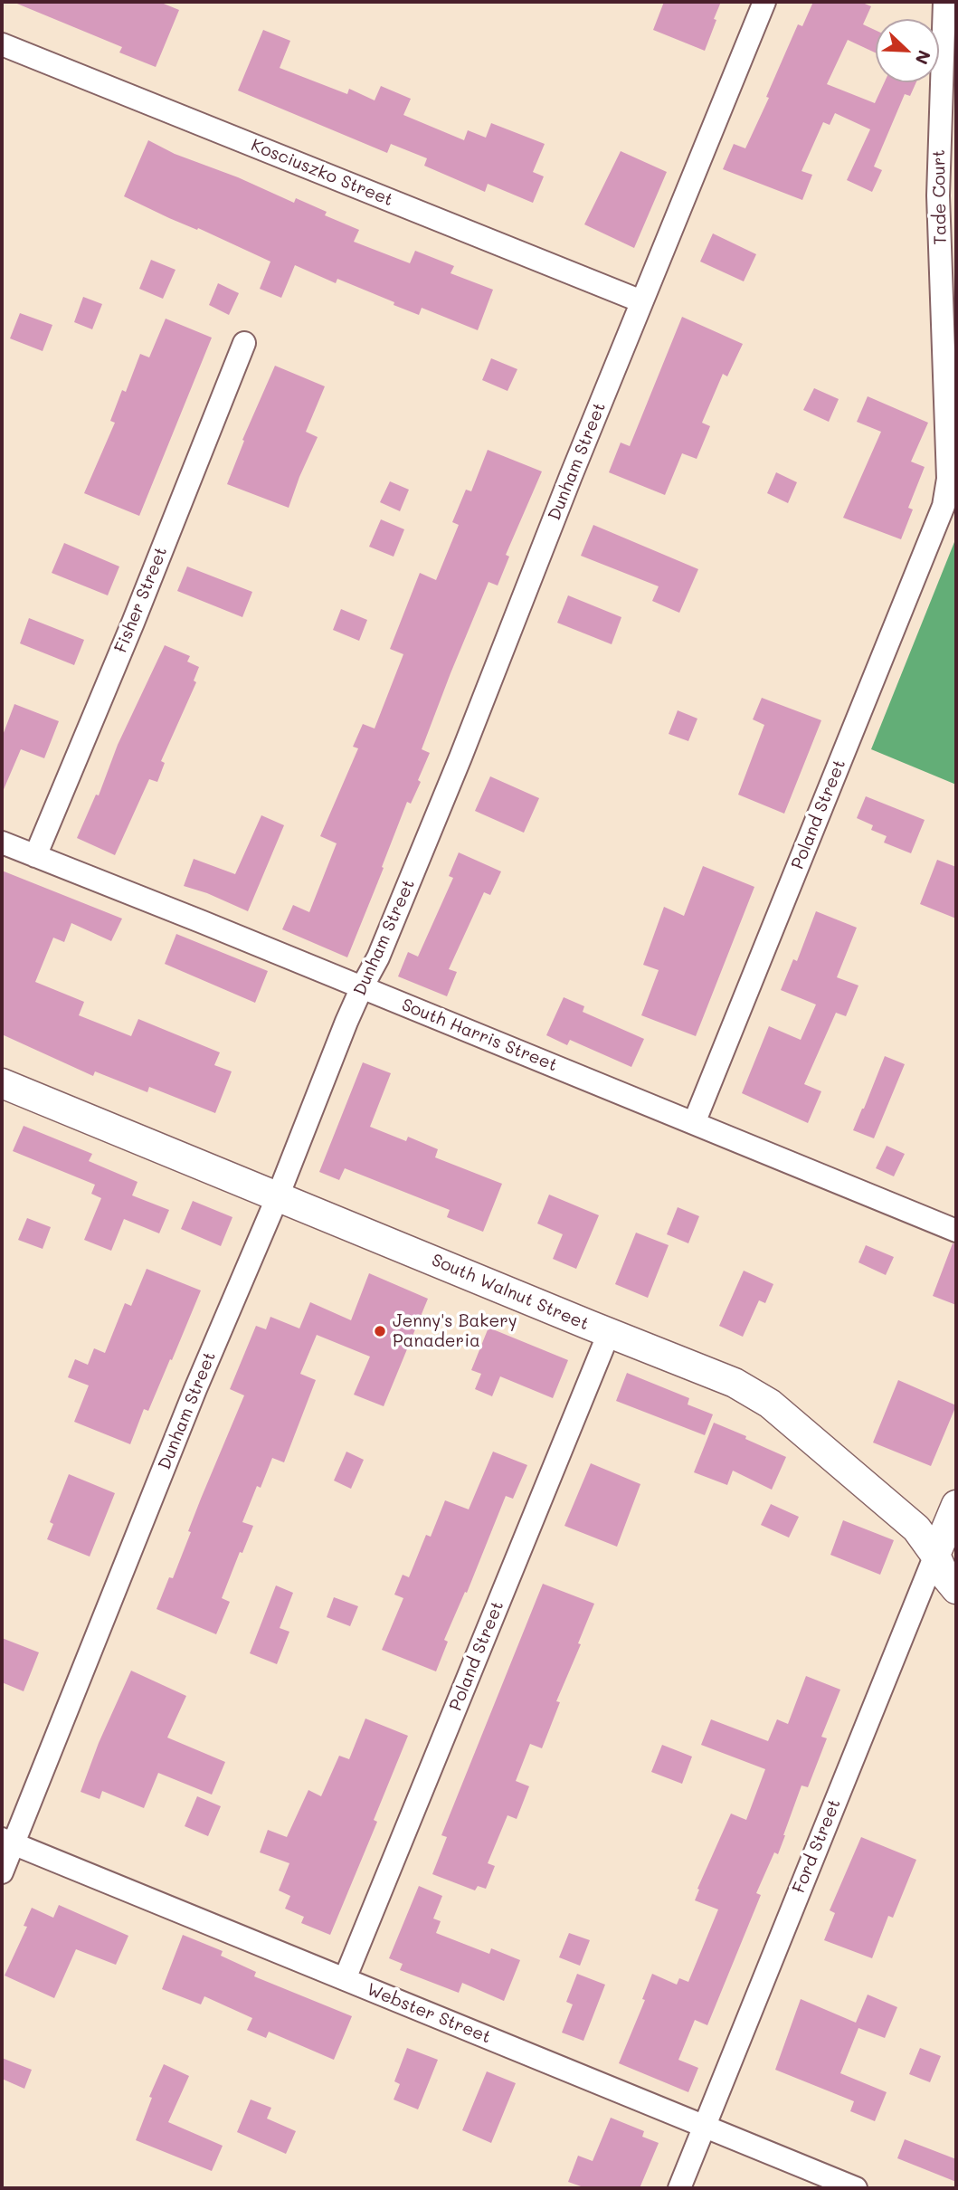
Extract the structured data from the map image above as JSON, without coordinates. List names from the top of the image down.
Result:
{
  "streets": {
    "street": [
      "Kosciuszko Street",
      "Tade Court",
      "Dunham Street",
      "Fisher Street",
      "Poland Street",
      "South Harris Street",
      "South Walnut Street",
      "Ford Street",
      "Webster Street"
    ]
  },
  "crossings": [
    ["Kosciuszko Street", "Dunham Street"],
    ["Tade Court", "Poland Street"],
    ["Dunham Street", "South Harris Street"],
    ["Dunham Street", "South Walnut Street"],
    ["Dunham Street", "Webster Street"],
    ["Fisher Street", "South Harris Street"],
    ["Poland Street", "South Harris Street"],
    ["Poland Street", "South Walnut Street"],
    ["Poland Street", "Webster Street"],
    ["South Walnut Street", "Ford Street"],
    ["Ford Street", "Webster Street"]
  ],
  "places": ["Jenny's Bakery Panaderia"],
  "north": "bottom right"
}
